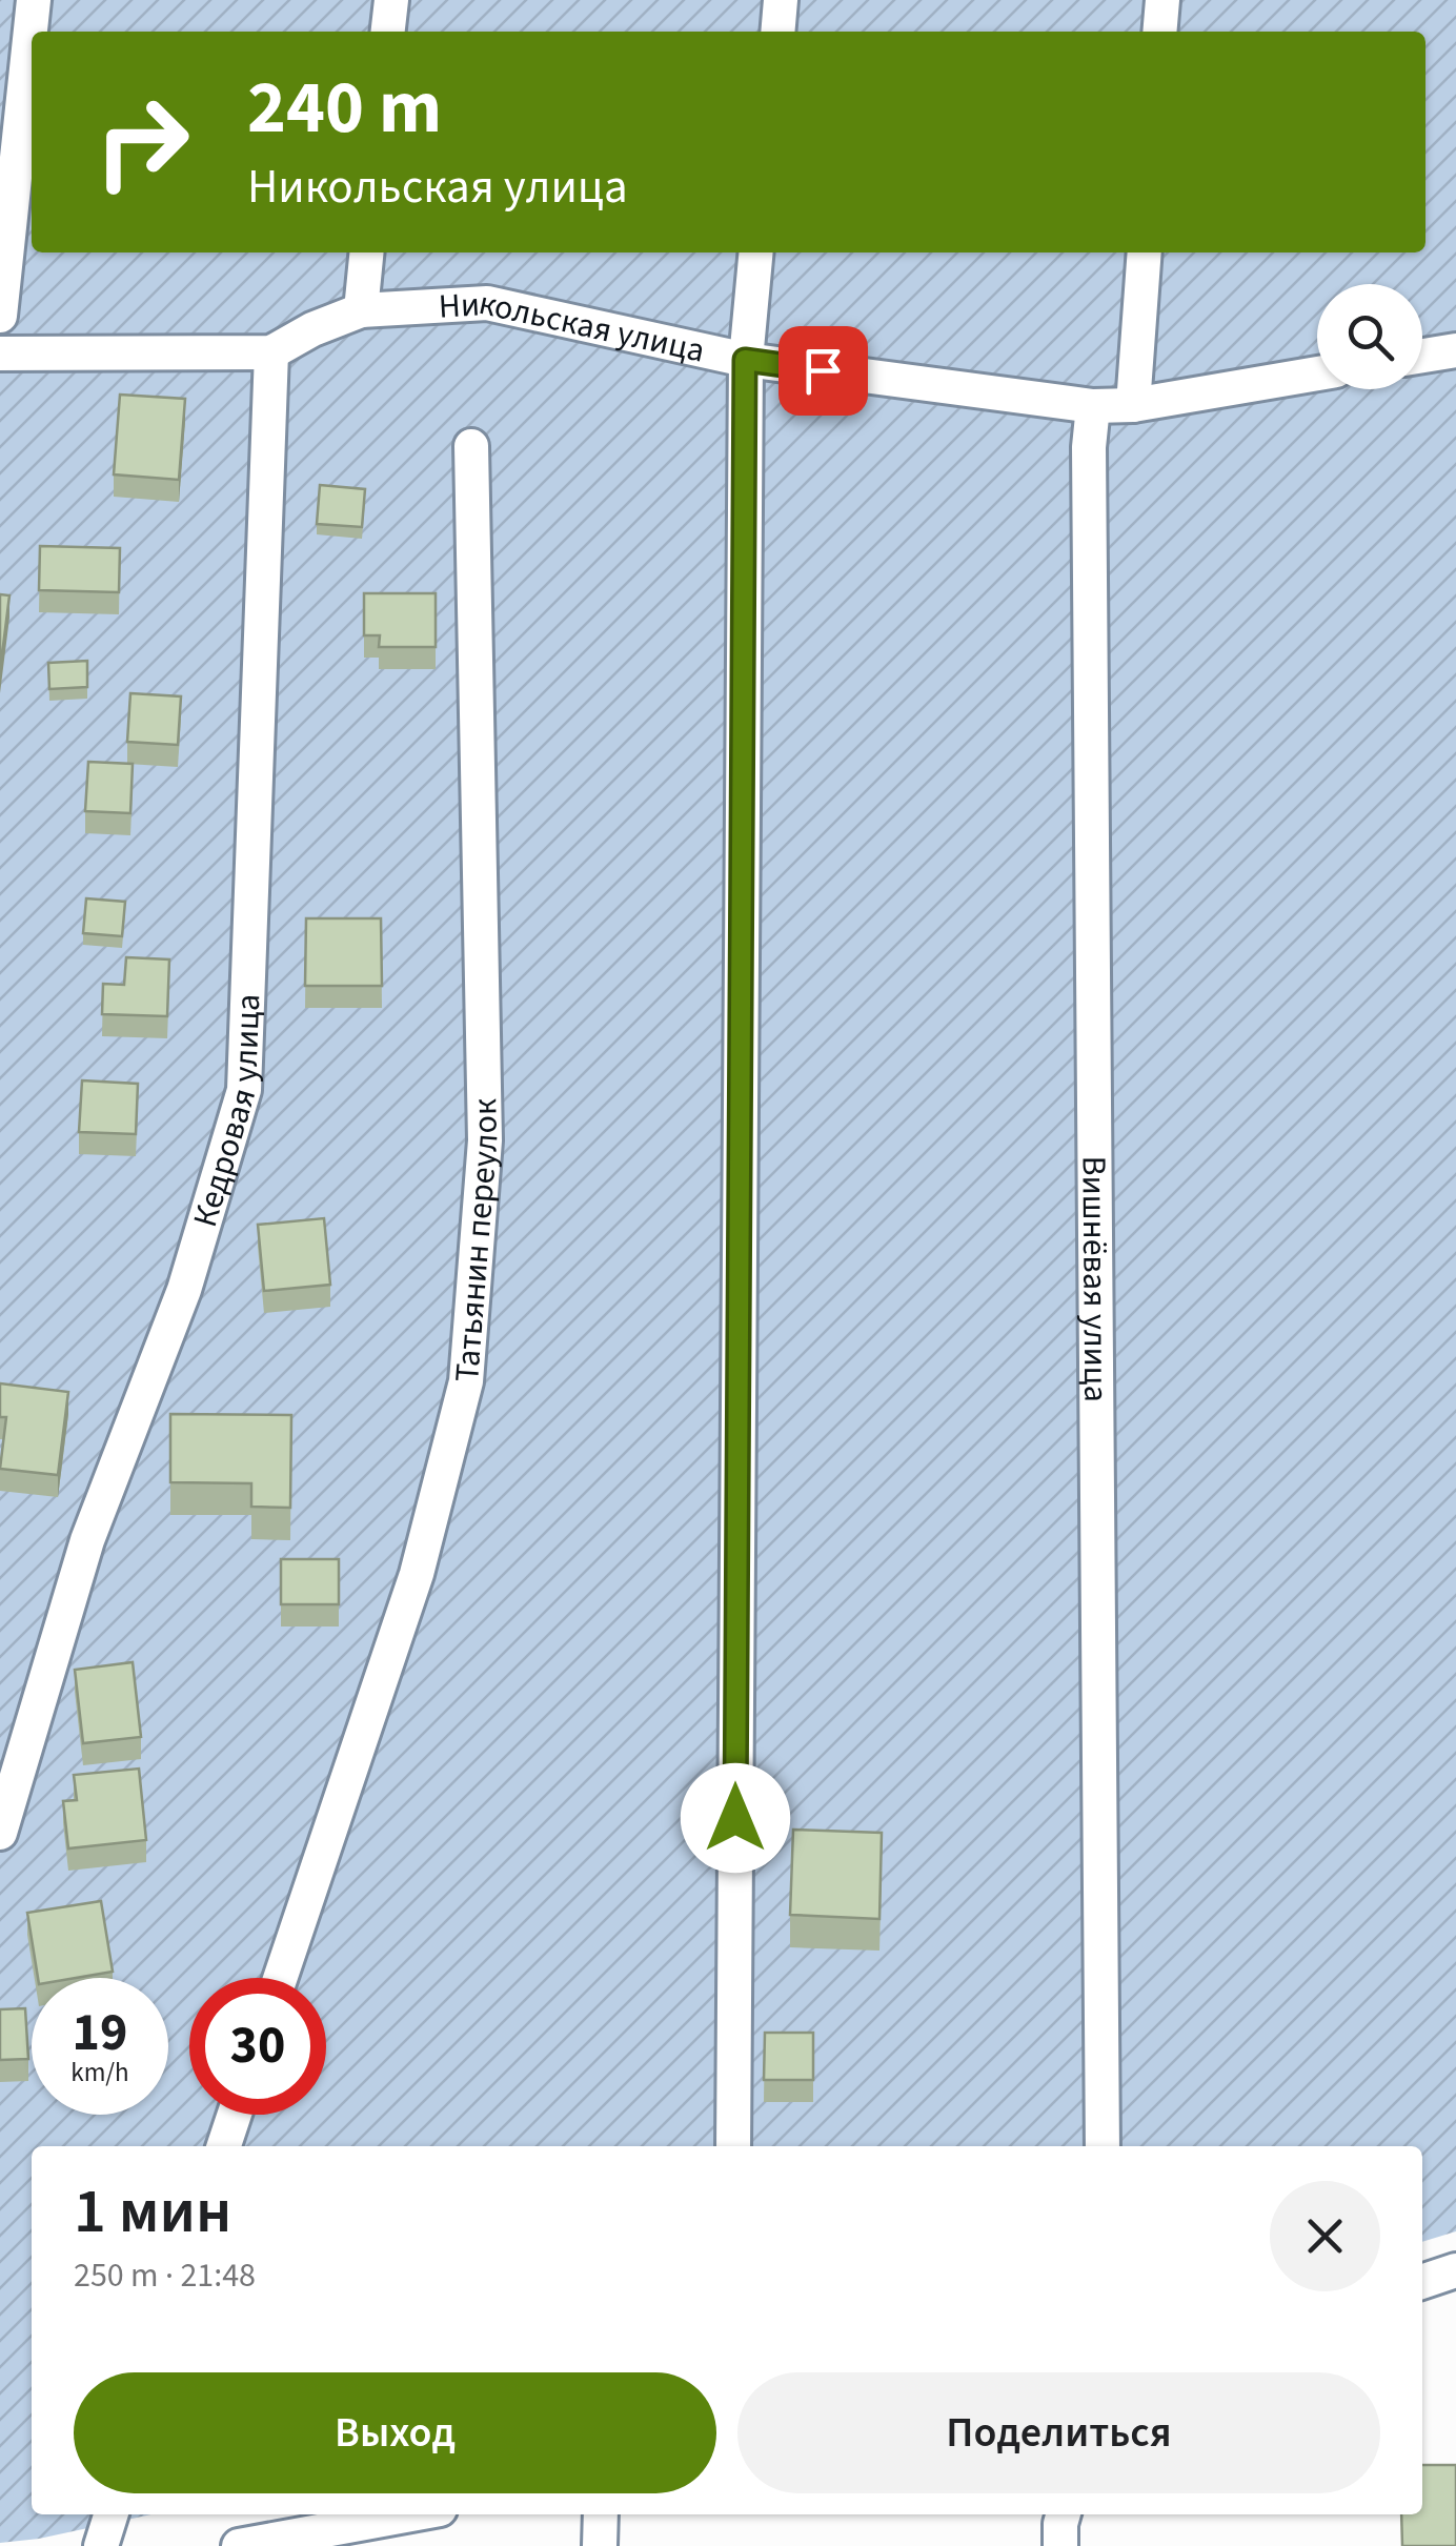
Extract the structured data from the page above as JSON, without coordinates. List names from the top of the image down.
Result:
{
  "streets": {
    "street": [
      "Никольская улица",
      "Кедровая улица",
      "Татьянин переулок",
      "Вишнёвая улица"
    ]
  },
  "crossings": [
    ["Никольская улица", "Кедровая улица"],
    ["Никольская улица", "Вишнёвая улица"]
  ],
  "page": {
    "turn": ["240 m", "Никольская улица"],
    "speed": "19 km/h",
    "limit": "30",
    "heading": ["1 мин", "250 m · 21:48"],
    "buttons": ["Выход", "Поделиться"]
  }
}
